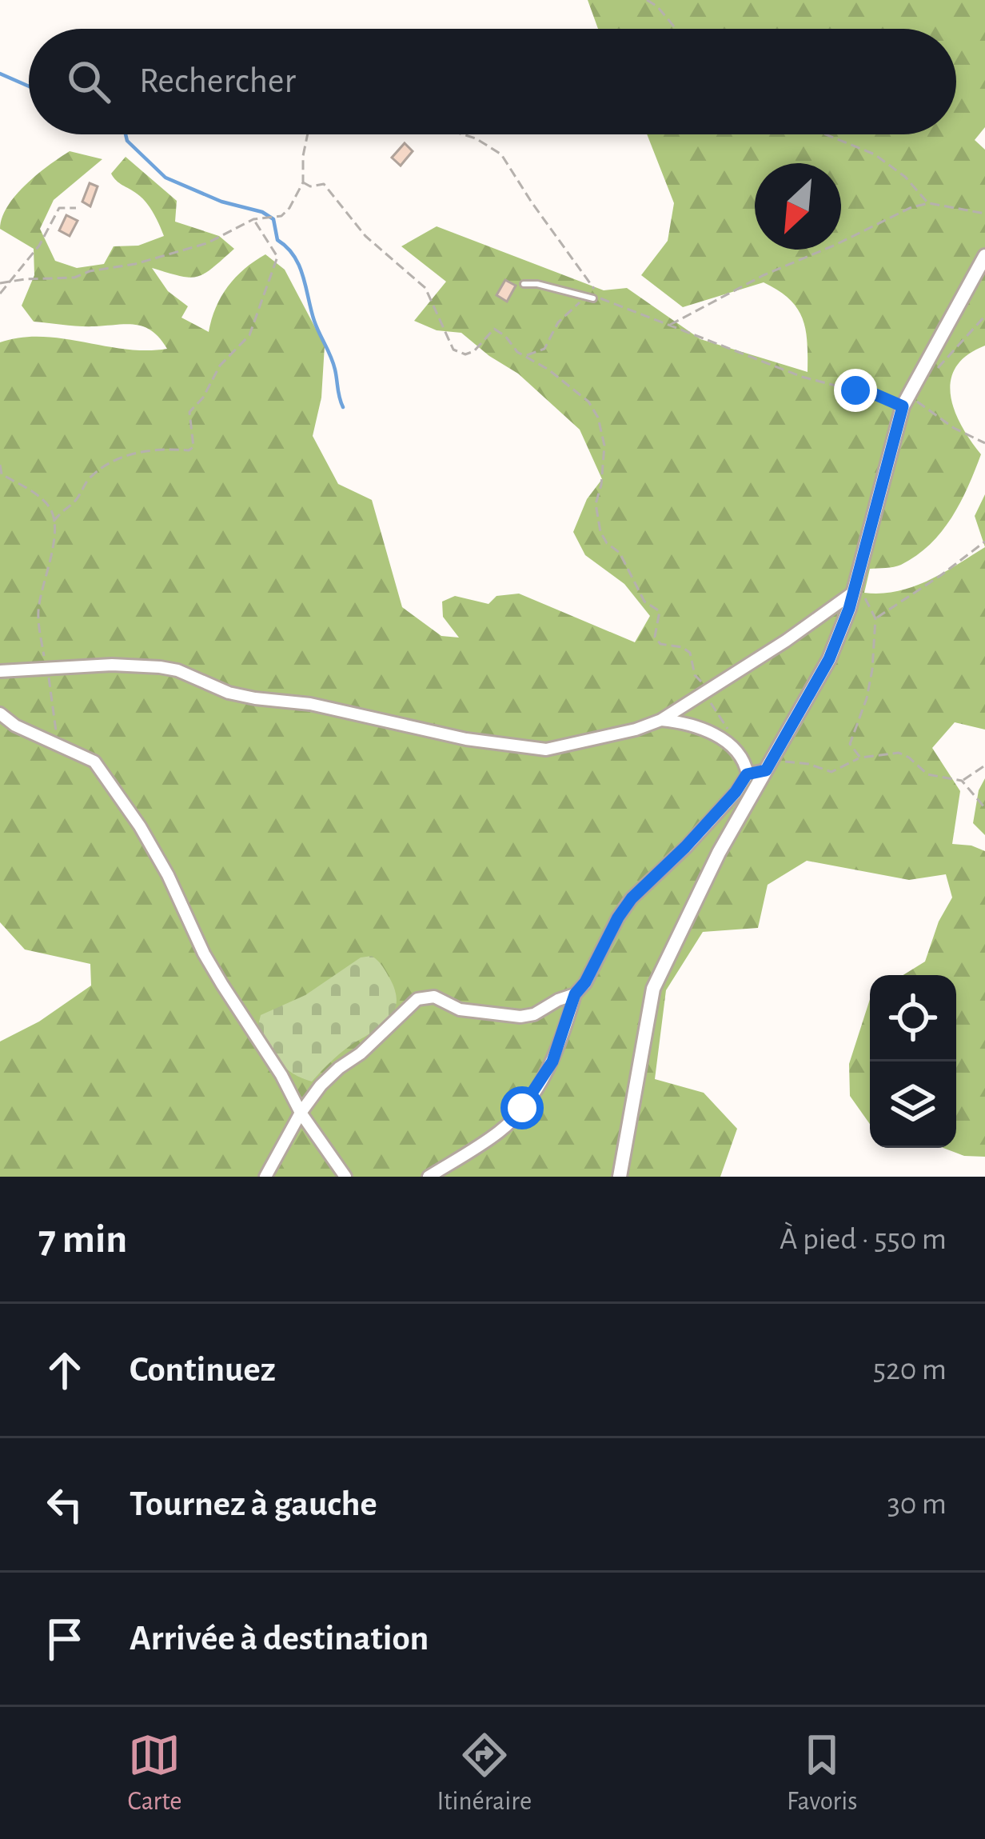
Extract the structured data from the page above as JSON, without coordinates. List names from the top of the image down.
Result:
{
  "north": "bottom left",
  "page": {
    "search": "Rechercher",
    "heading": ["7 min", "À pied · 550 m"],
    "list": [
      ["Continuez", "520 m"],
      ["Tournez à gauche", "30 m"],
      "Arrivée à destination"
    ],
    "nav": ["Carte", "Itinéraire", "Favoris"]
  }
}
